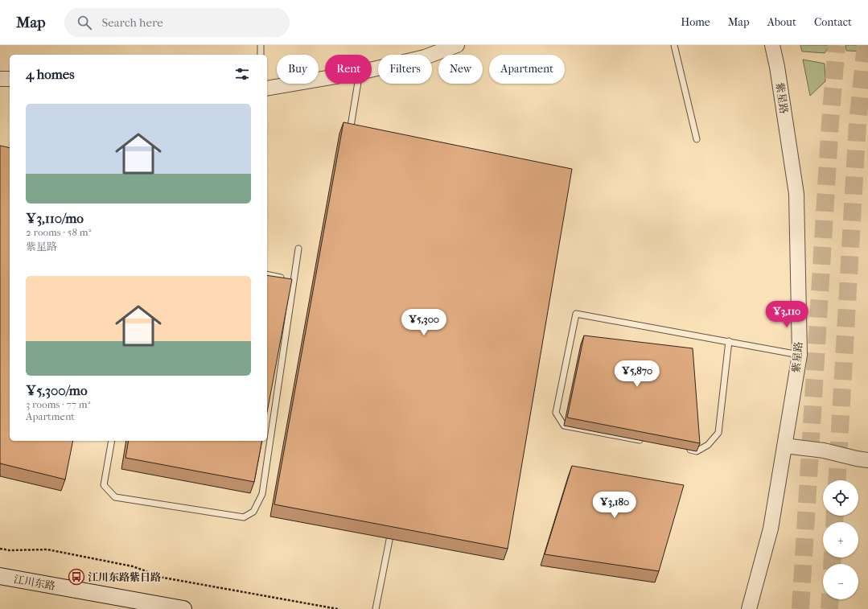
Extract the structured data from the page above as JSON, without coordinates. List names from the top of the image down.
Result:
{
  "streets": {
    "main road": ["江川东路"],
    "street": ["紫星路"]
  },
  "places": {
    "bus stop": ["江川东路紫日路"]
  },
  "page": {
    "header": "Map",
    "search": "Search here",
    "nav": [
      "Home",
      "Map",
      "About",
      "Contact"
    ],
    "chip": [
      "Buy",
      "Rent",
      "Filters",
      "New",
      "Apartment"
    ],
    "heading": "4 homes",
    "list": [
      {
        "name": "¥3,110/mo",
        "note": "2 rooms · 58 m² · 紫星路"
      },
      {
        "name": "¥5,300/mo",
        "note": "3 rooms · 77 m² · Apartment"
      }
    ],
    "price": [
      "¥3,110",
      "¥5,300",
      "¥5,870",
      "¥3,180"
    ],
    "map_buttons": ["+", "−"]
  }
}
